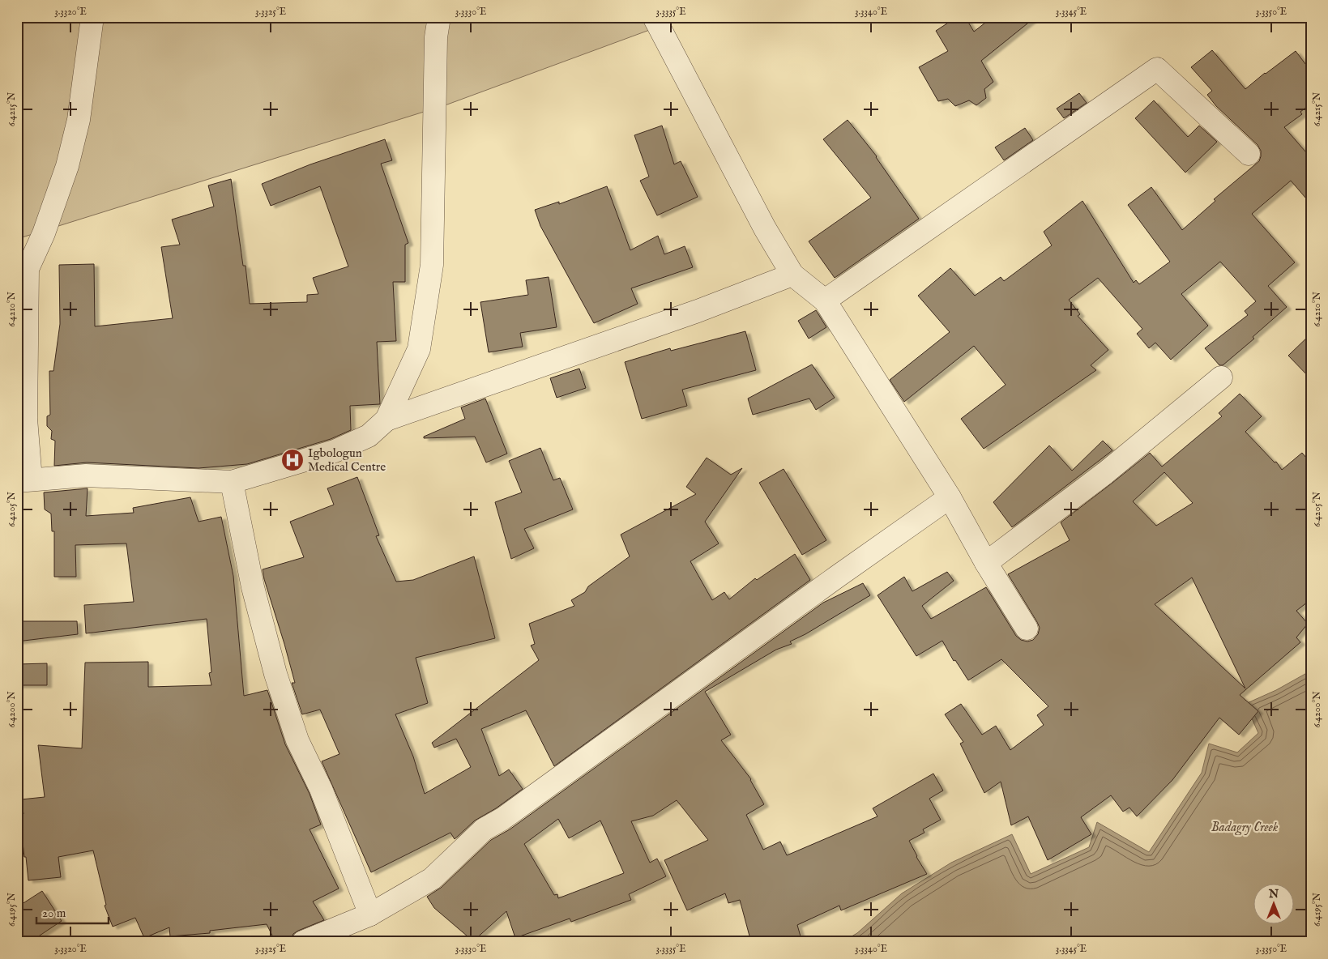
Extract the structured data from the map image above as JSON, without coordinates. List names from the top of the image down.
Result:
{
  "water": ["Badagry Creek"],
  "places": {
    "hospital": ["Igbologun Medical Centre"]
  },
  "scale_bar": "20 m",
  "north": "top",
  "coordinates": [
    "3.3320°E",
    "3.3325°E",
    "3.3330°E",
    "3.3335°E",
    "3.3340°E",
    "3.3345°E",
    "3.3350°E",
    "6.4215°N",
    "6.4210°N",
    "6.4205°N",
    "6.4200°N",
    "6.4195°N"
  ]
}
